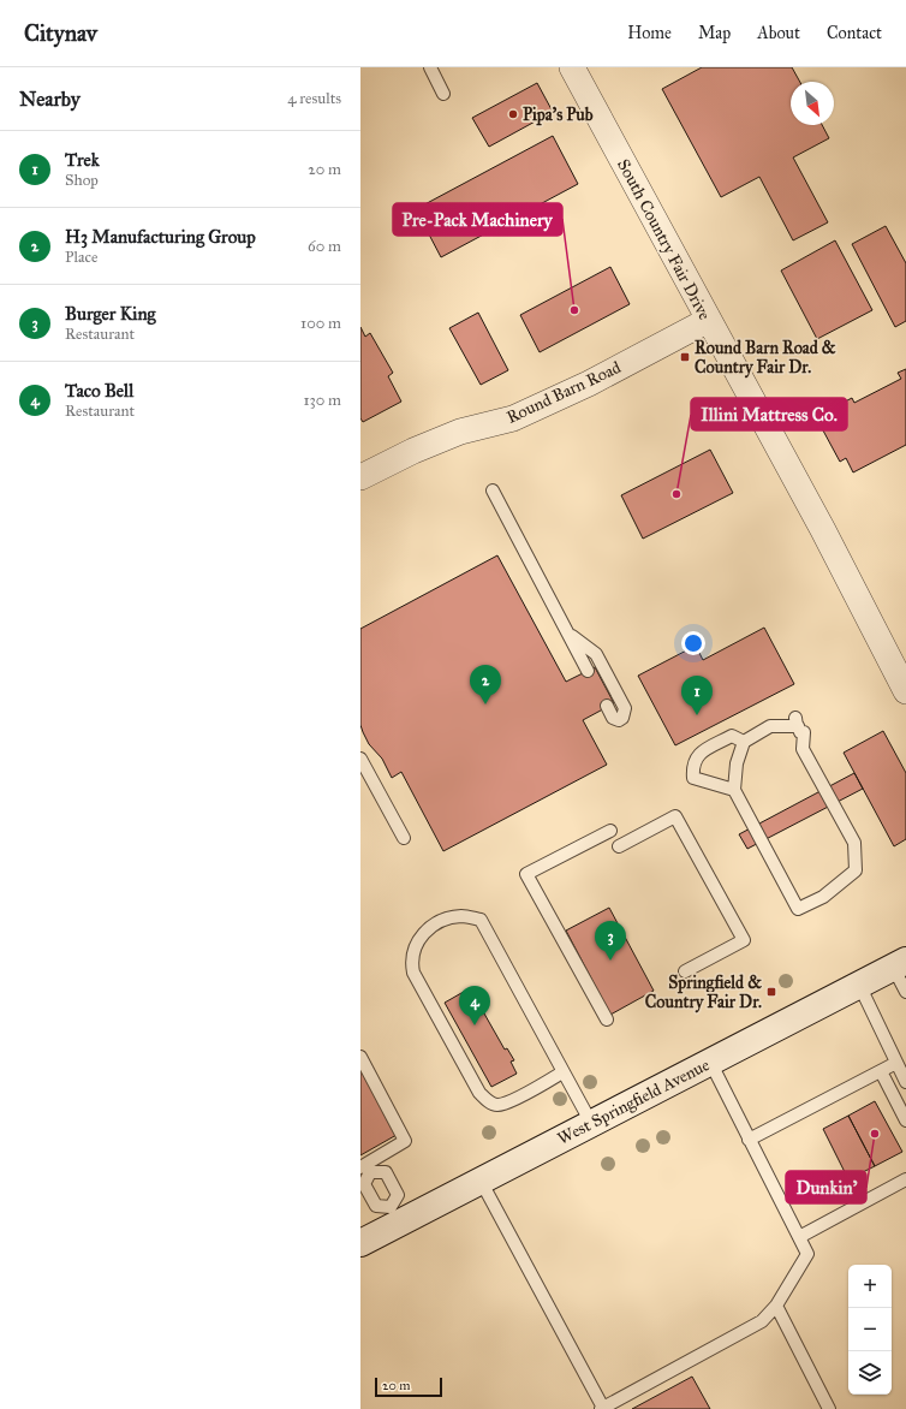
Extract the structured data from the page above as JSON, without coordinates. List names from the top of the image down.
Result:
{
  "streets": {
    "main road": ["West Springfield Avenue"],
    "street": ["South Country Fair Drive", "Round Barn Road"]
  },
  "crossings": [
    ["South Country Fair Drive", "Round Barn Road"]
  ],
  "places": {
    "other": [
      "Pipa's Pub",
      "Pre-Pack Machinery",
      "Illini Mattress Co.",
      "Dunkin'"
    ],
    "transit": ["Round Barn Road & Country Fair Dr.", "Springfield & Country Fair Dr."]
  },
  "scale_bar": "20 m",
  "north": "bottom right",
  "page": {
    "header": "Citynav",
    "nav": [
      "Home",
      "Map",
      "About",
      "Contact"
    ],
    "heading": ["Nearby", "4 results"],
    "list": [
      {
        "mark": "1",
        "name": "Trek",
        "note": "Shop",
        "value": "20 m"
      },
      {
        "mark": "2",
        "name": "H3 Manufacturing Group",
        "note": "Place",
        "value": "60 m"
      },
      {
        "mark": "3",
        "name": "Burger King",
        "note": "Restaurant",
        "value": "100 m"
      },
      {
        "mark": "4",
        "name": "Taco Bell",
        "note": "Restaurant",
        "value": "130 m"
      }
    ],
    "pins": [
      "2",
      "1",
      "3",
      "4"
    ],
    "map_buttons": ["+", "−"],
    "scale": "20 m"
  }
}
